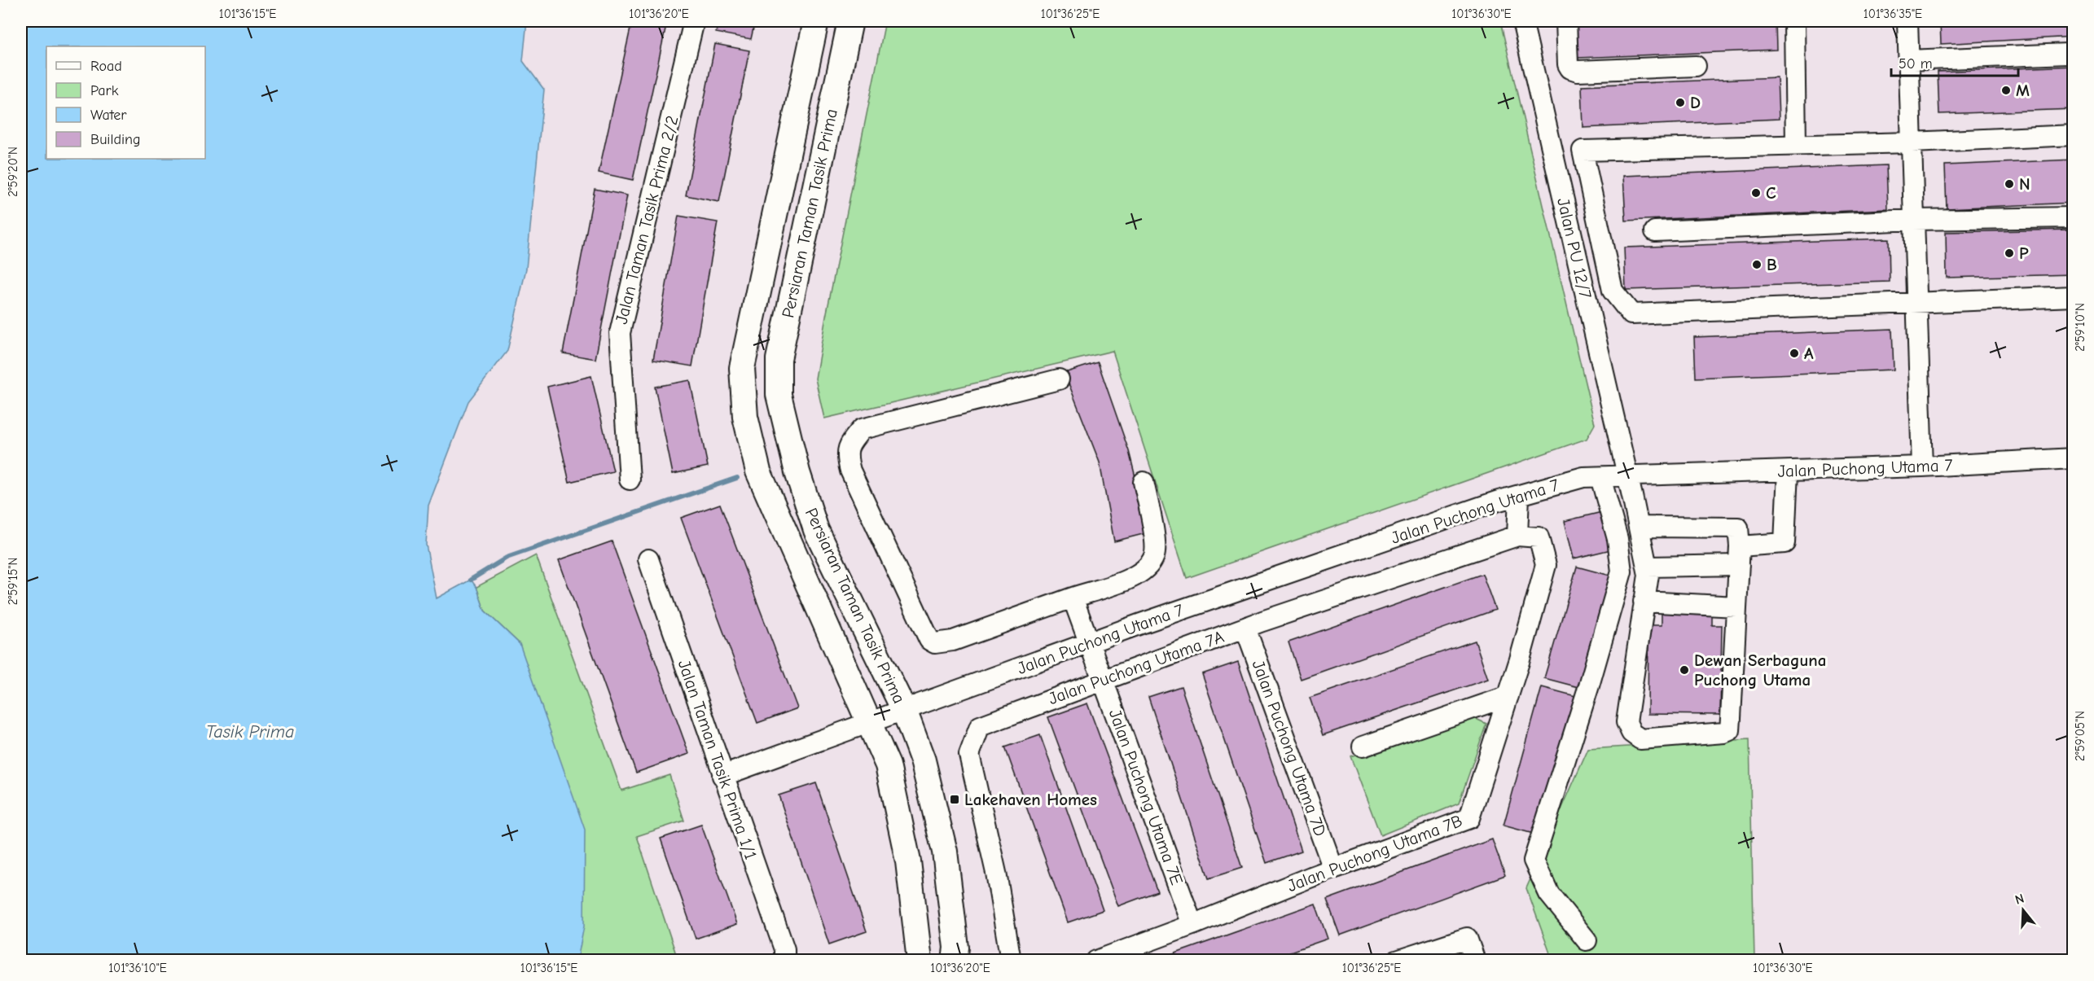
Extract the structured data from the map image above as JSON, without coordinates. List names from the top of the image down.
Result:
{
  "streets": {
    "main road": ["Persiaran Taman Tasik Prima"],
    "street": [
      "Jalan Taman Tasik Prima 2/2",
      "Jalan PU 12/7",
      "Jalan Puchong Utama 7",
      "Jalan Puchong Utama 7A",
      "Jalan Puchong Utama 7D",
      "Jalan Taman Tasik Prima 1/1",
      "Jalan Puchong Utama 7E",
      "Jalan Puchong Utama 7B"
    ]
  },
  "crossings": [
    ["Persiaran Taman Tasik Prima", "Jalan Puchong Utama 7"],
    ["Jalan PU 12/7", "Jalan Puchong Utama 7"],
    ["Jalan Puchong Utama 7", "Jalan Taman Tasik Prima 1/1"],
    ["Jalan Puchong Utama 7", "Jalan Puchong Utama 7E"],
    ["Jalan Puchong Utama 7A", "Jalan Puchong Utama 7D"],
    ["Jalan Puchong Utama 7A", "Jalan Puchong Utama 7E"],
    ["Jalan Puchong Utama 7A", "Jalan Puchong Utama 7B"],
    ["Jalan Puchong Utama 7D", "Jalan Puchong Utama 7B"],
    ["Jalan Puchong Utama 7E", "Jalan Puchong Utama 7B"]
  ],
  "water": ["Tasik Prima"],
  "places": {
    "other": [
      "M",
      "D",
      "N",
      "C",
      "P",
      "B",
      "A",
      "Dewan Serbaguna Puchong Utama"
    ],
    "transit": ["Lakehaven Homes"]
  },
  "legend": [
    "Road",
    "Park",
    "Water",
    "Building"
  ],
  "scale_bar": "50 m",
  "north": "top",
  "coordinates": [
    "101°36'15\"E",
    "101°36'20\"E",
    "101°36'25\"E",
    "101°36'30\"E",
    "101°36'35\"E",
    "2°59'20\"N",
    "2°59'10\"N",
    "2°59'15\"N",
    "2°59'05\"N",
    "101°36'10\"E"
  ]
}
